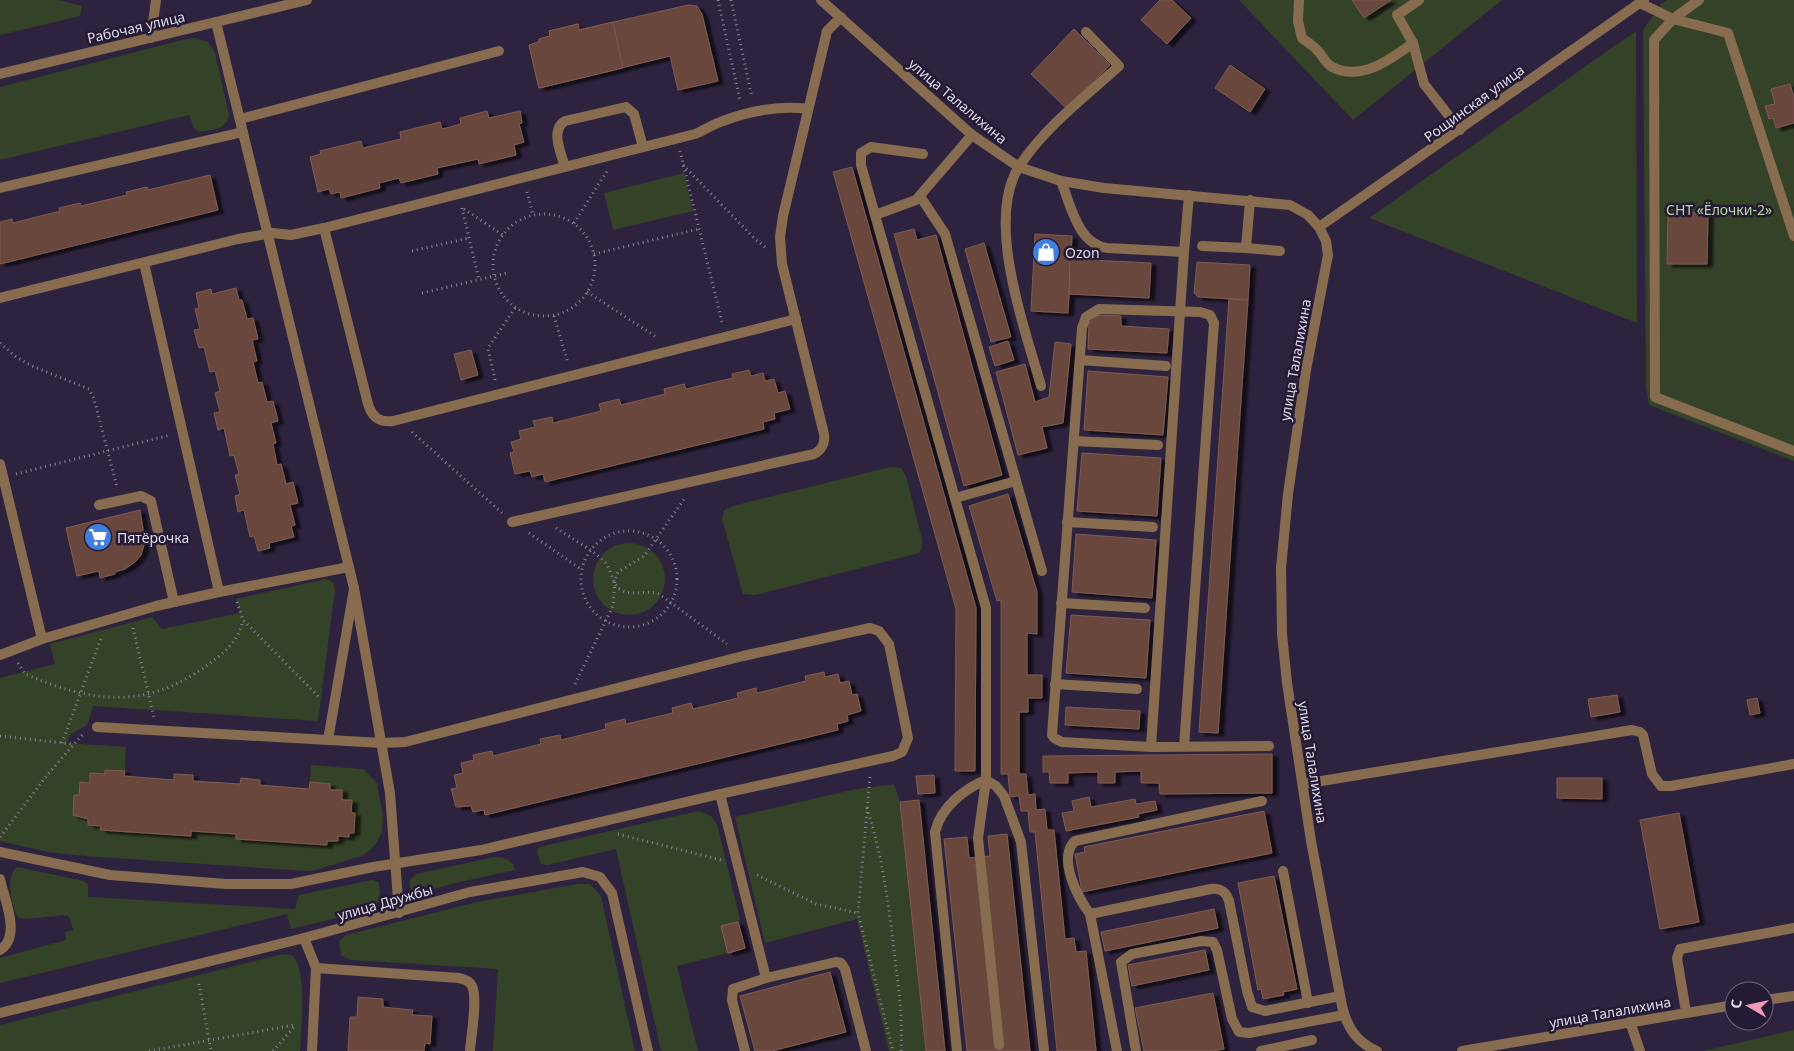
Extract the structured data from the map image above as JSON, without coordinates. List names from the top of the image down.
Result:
{
  "streets": {
    "street": [
      "Рабочая улица",
      "улица Талалихина",
      "Рощинская улица",
      "улица Дружбы"
    ]
  },
  "crossings": [
    ["улица Талалихина", "Рощинская улица"]
  ],
  "parks": ["СНТ «Ёлочки-2»"],
  "places": {
    "shop": ["Ozon"],
    "supermarket": ["Пятёрочка"]
  },
  "north": "left"
}
